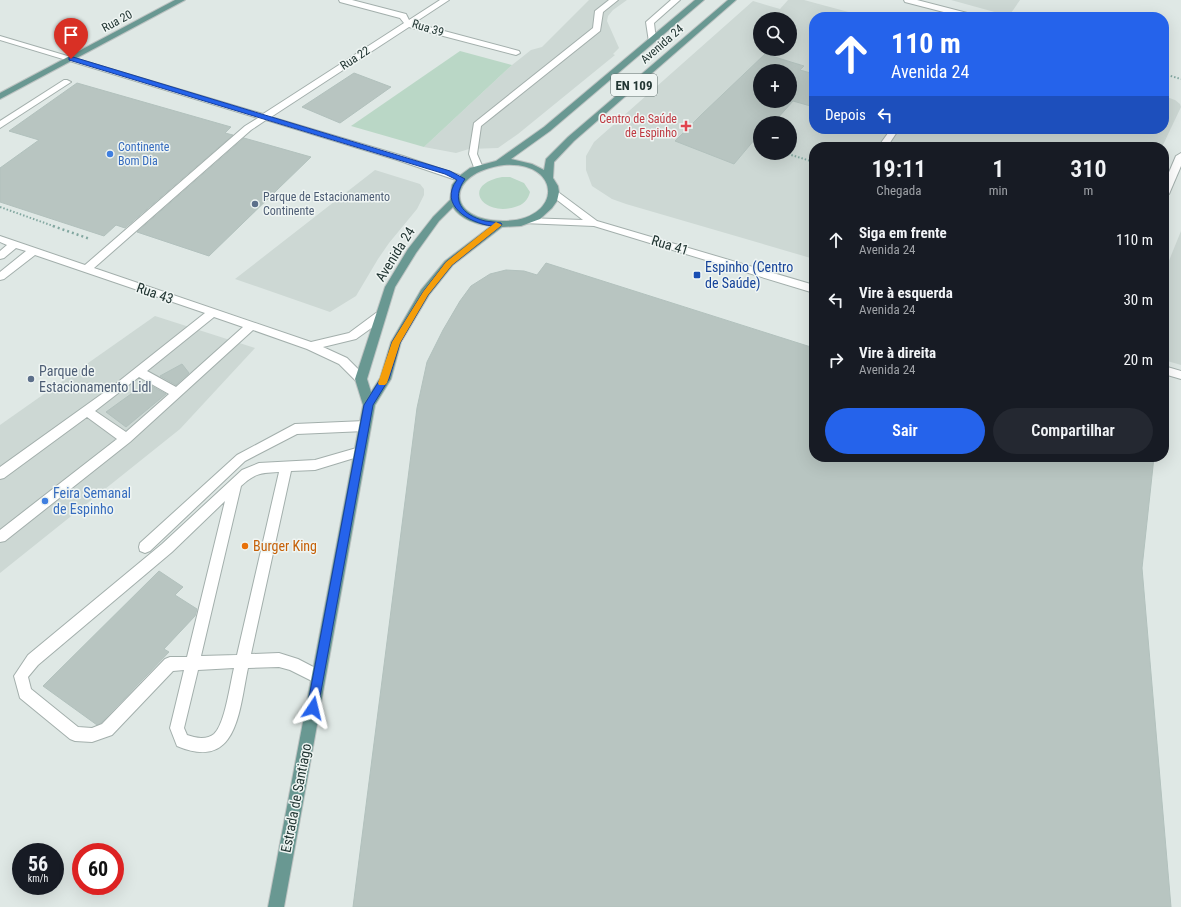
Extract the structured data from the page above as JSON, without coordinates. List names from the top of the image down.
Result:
{
  "streets": {
    "main road": [
      "Rua 20",
      "Avenida 24",
      "EN 109",
      "Estrada de Santiago"
    ],
    "street": [
      "Rua 39",
      "Rua 22",
      "Rua 41",
      "Rua 43"
    ]
  },
  "crossings": [
    ["Rua 39", "Rua 22"],
    ["Avenida 24", "Rua 41"],
    ["Avenida 24", "Rua 43"],
    ["Avenida 24", "Estrada de Santiago"],
    ["Rua 22", "Rua 43"],
    ["Rua 41", "Estrada de Santiago"],
    ["Rua 43", "Estrada de Santiago"]
  ],
  "places": {
    "health": ["Centro de Saúde de Espinho"],
    "other": [
      "Continente Bom Dia",
      "Parque de Estacionamento Continente",
      "Parque de Estacionamento Lidl",
      "Feira Semanal de Espinho",
      "Burger King"
    ],
    "transit": ["Espinho (Centro de Saúde)"]
  },
  "page": {
    "map_buttons": ["+", "−"],
    "turn": ["110 m", "Avenida 24"],
    "then": "Depois",
    "eta": [
      "19:11",
      "Chegada",
      "1",
      "min",
      "310",
      "m"
    ],
    "list": [
      {
        "name": "Siga em frente",
        "note": "Avenida 24",
        "value": "110 m"
      },
      {
        "name": "Vire à esquerda",
        "note": "Avenida 24",
        "value": "30 m"
      },
      {
        "name": "Vire à direita",
        "note": "Avenida 24",
        "value": "20 m"
      }
    ],
    "buttons": ["Sair", "Compartilhar"],
    "speed": "56 km/h",
    "limit": "60"
  }
}
